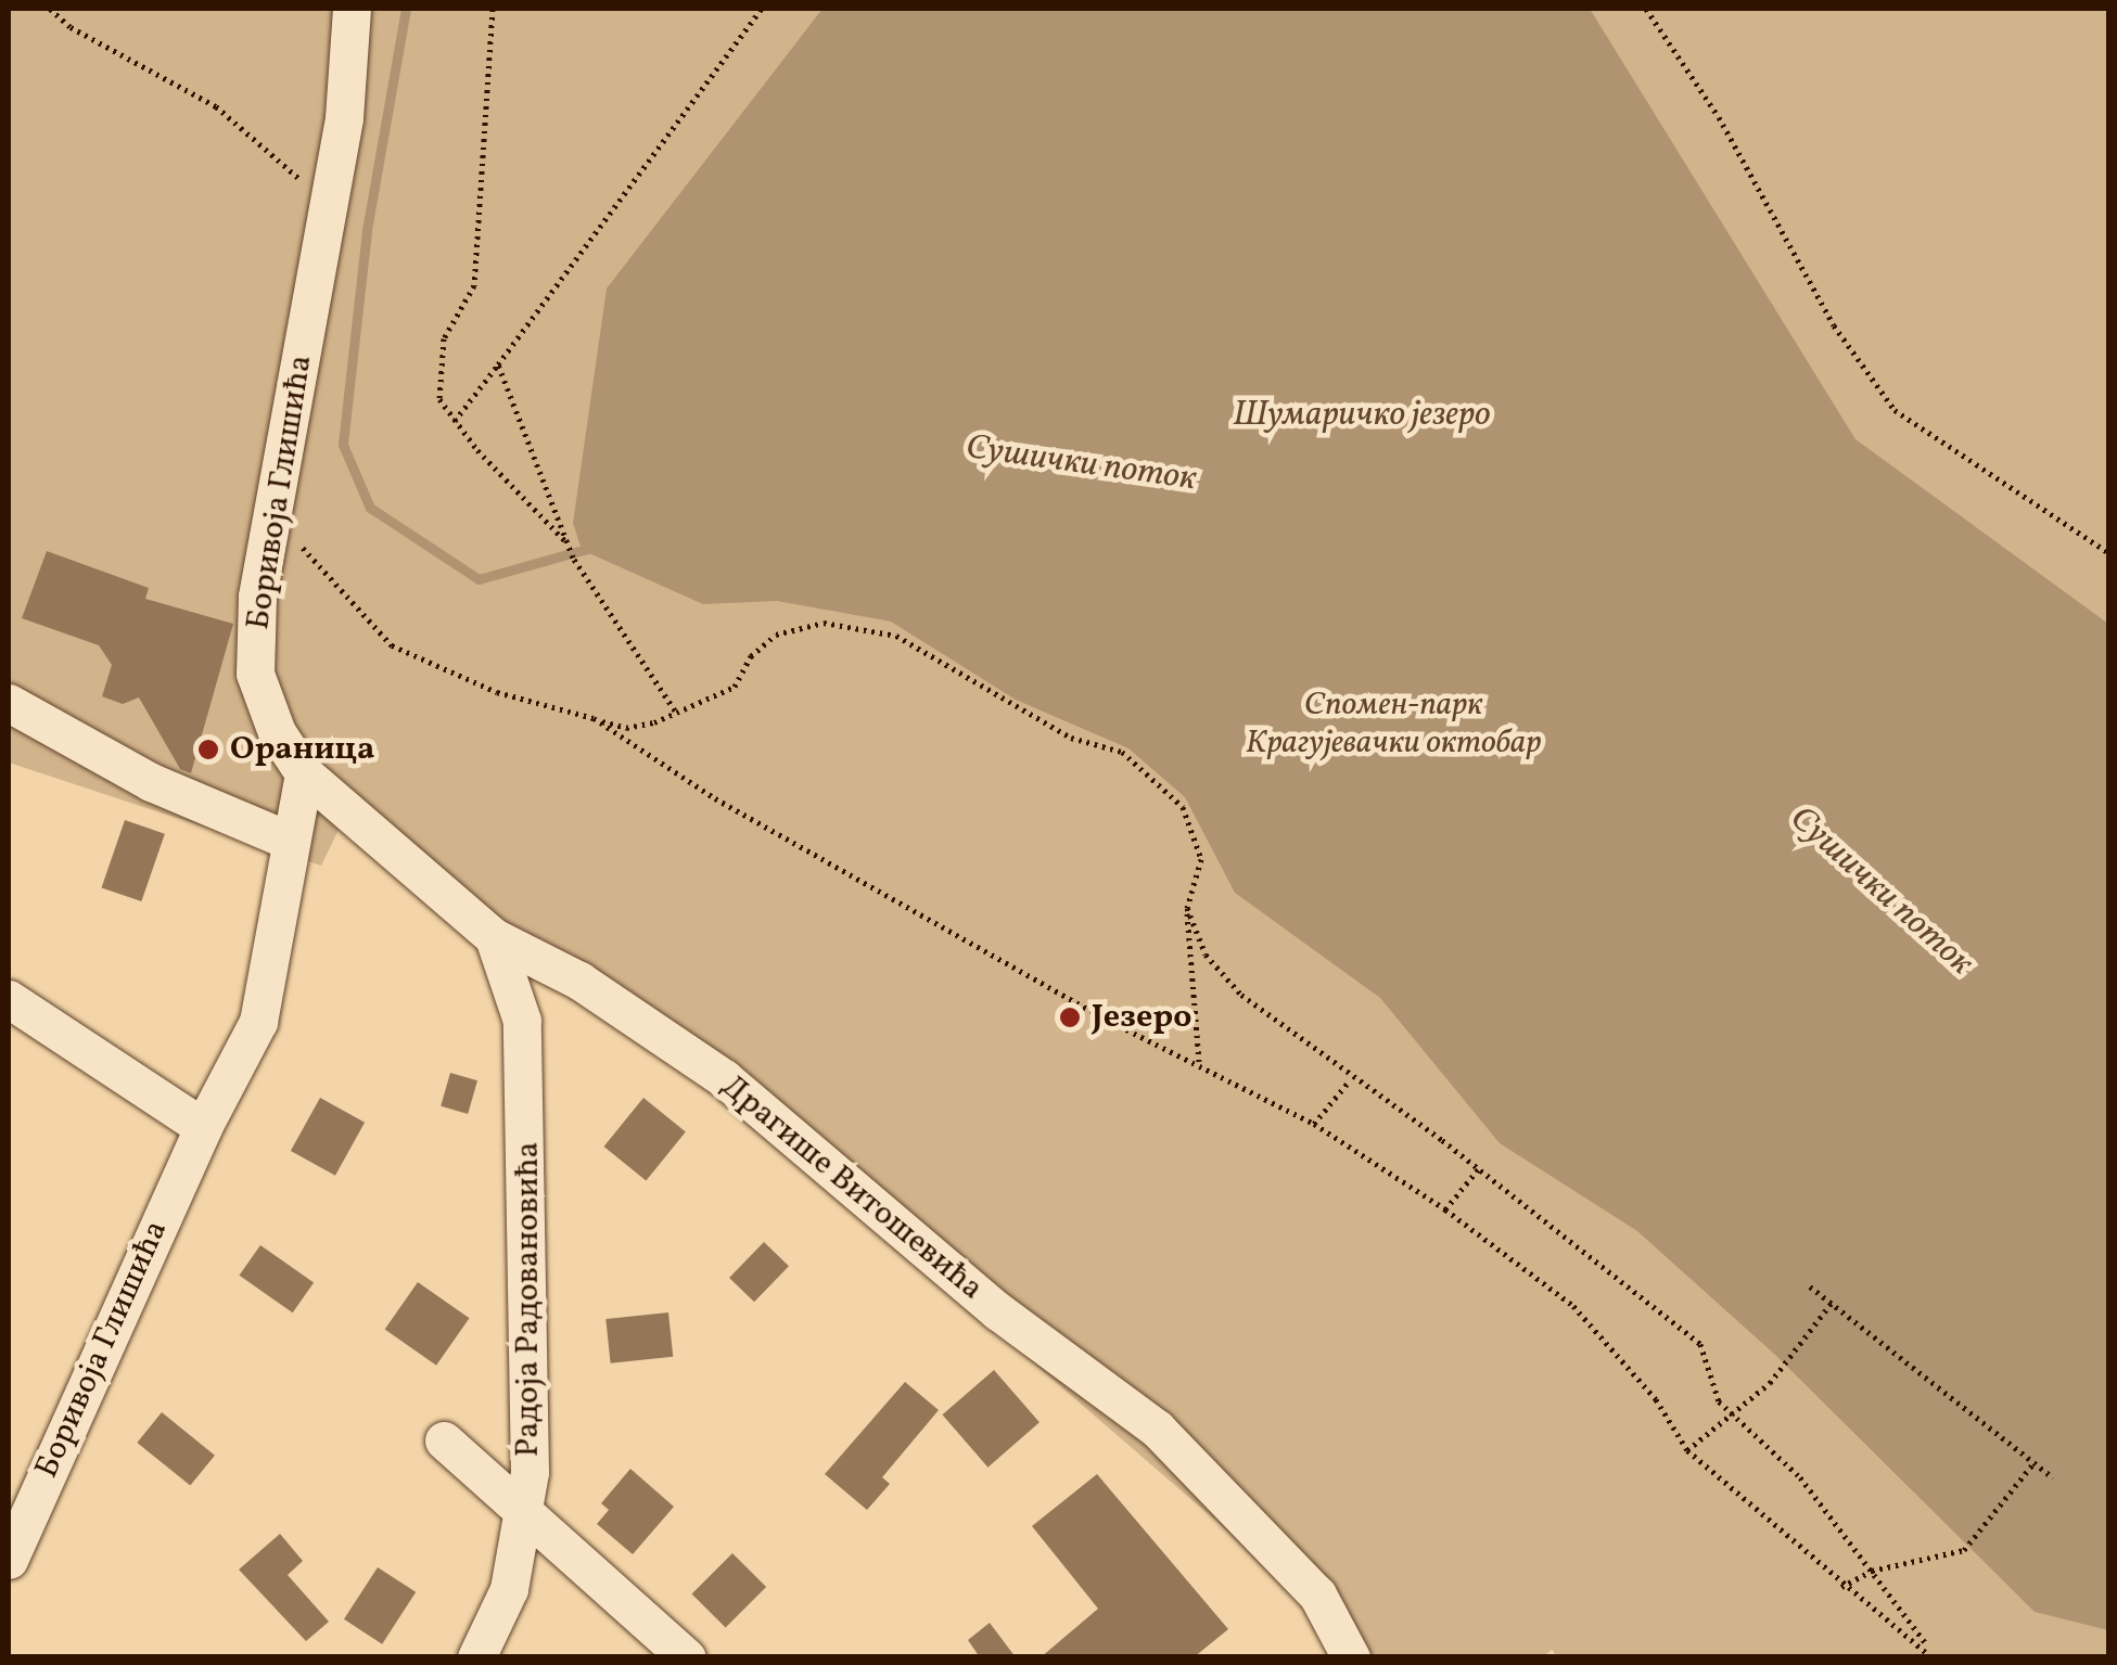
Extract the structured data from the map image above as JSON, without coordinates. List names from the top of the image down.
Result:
{
  "streets": {
    "street": ["Боривоја Глишића", "Драгише Витошевића", "Радоја Радовановића"]
  },
  "crossings": [
    ["Боривоја Глишића", "Драгише Витошевића"],
    ["Драгише Витошевића", "Радоја Радовановића"]
  ],
  "water": ["Шумаричко језеро", "Сушички поток"],
  "parks": ["Спомен-парк Крагујевачки октобар"],
  "places": ["Ораница", "Језеро"]
}
